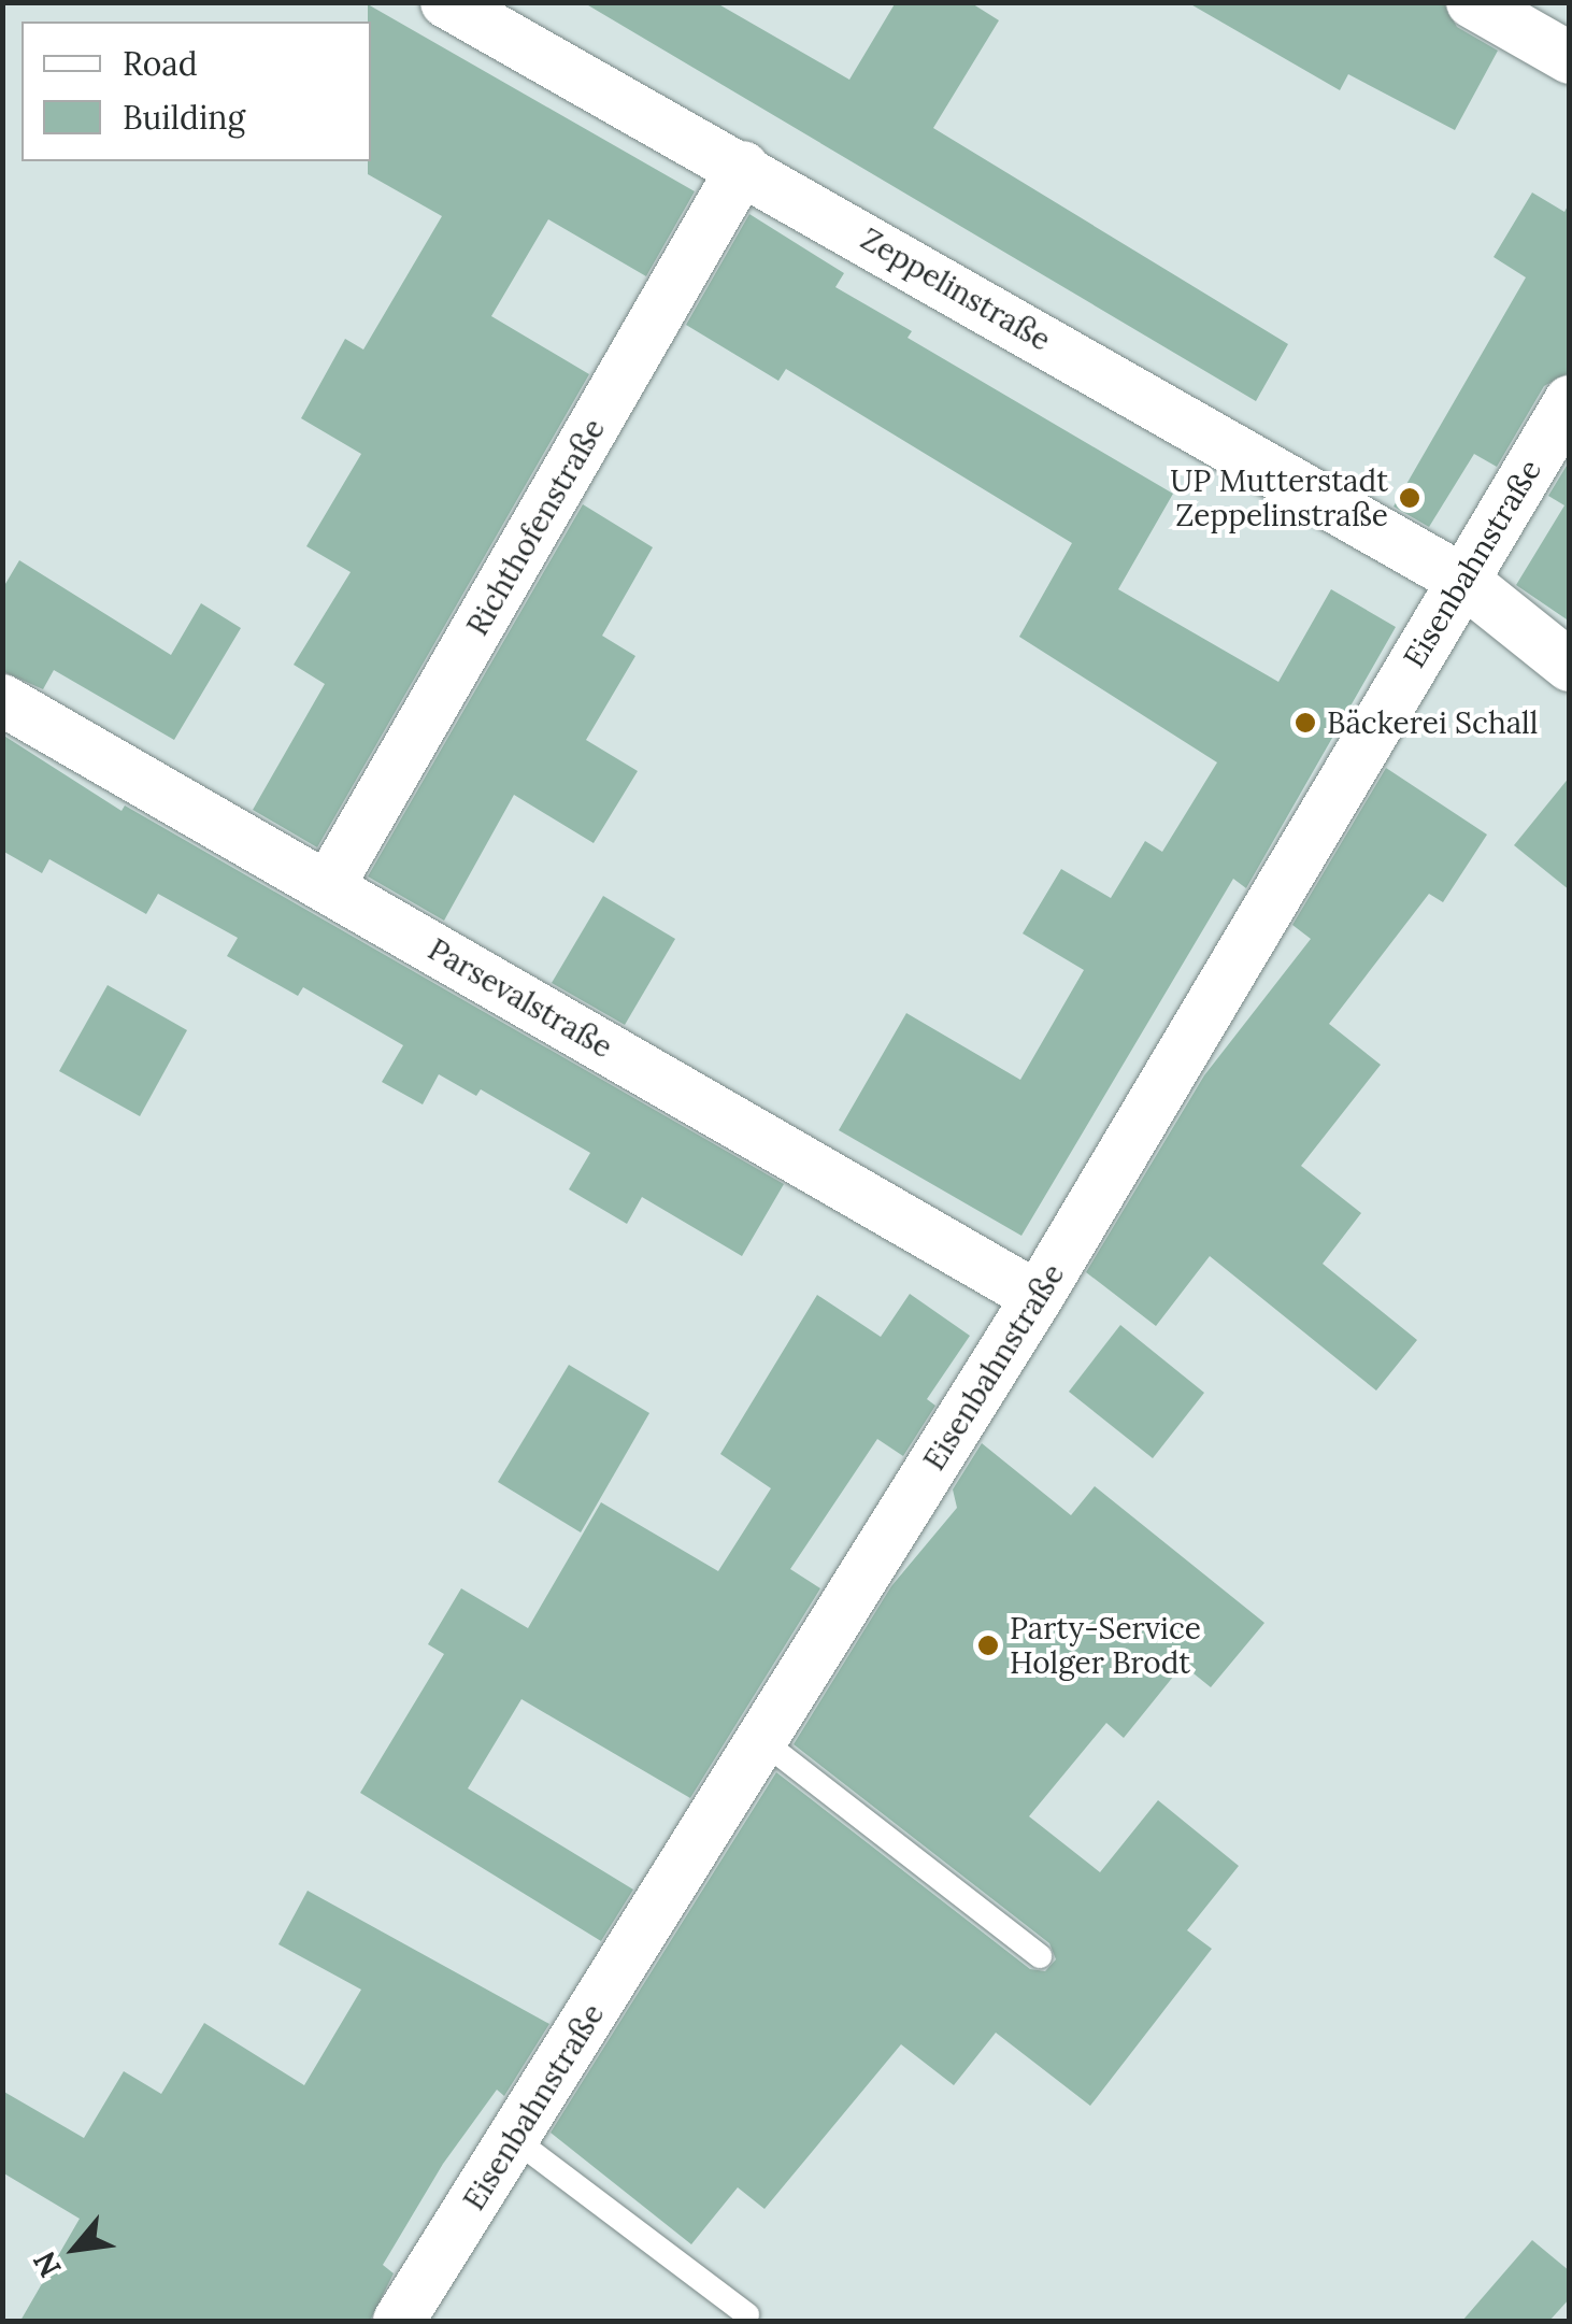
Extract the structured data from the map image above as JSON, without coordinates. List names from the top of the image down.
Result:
{
  "streets": {
    "street": [
      "Zeppelinstraße",
      "Richthofenstraße",
      "Eisenbahnstraße",
      "Parsevalstraße"
    ]
  },
  "crossings": [
    ["Zeppelinstraße", "Richthofenstraße"],
    ["Zeppelinstraße", "Eisenbahnstraße"],
    ["Richthofenstraße", "Parsevalstraße"],
    ["Eisenbahnstraße", "Parsevalstraße"]
  ],
  "places": ["UP Mutterstadt Zeppelinstraße", "Bäckerei Schall", "Party-Service Holger Brodt"],
  "legend": ["Road", "Building"],
  "north": "bottom left"
}
